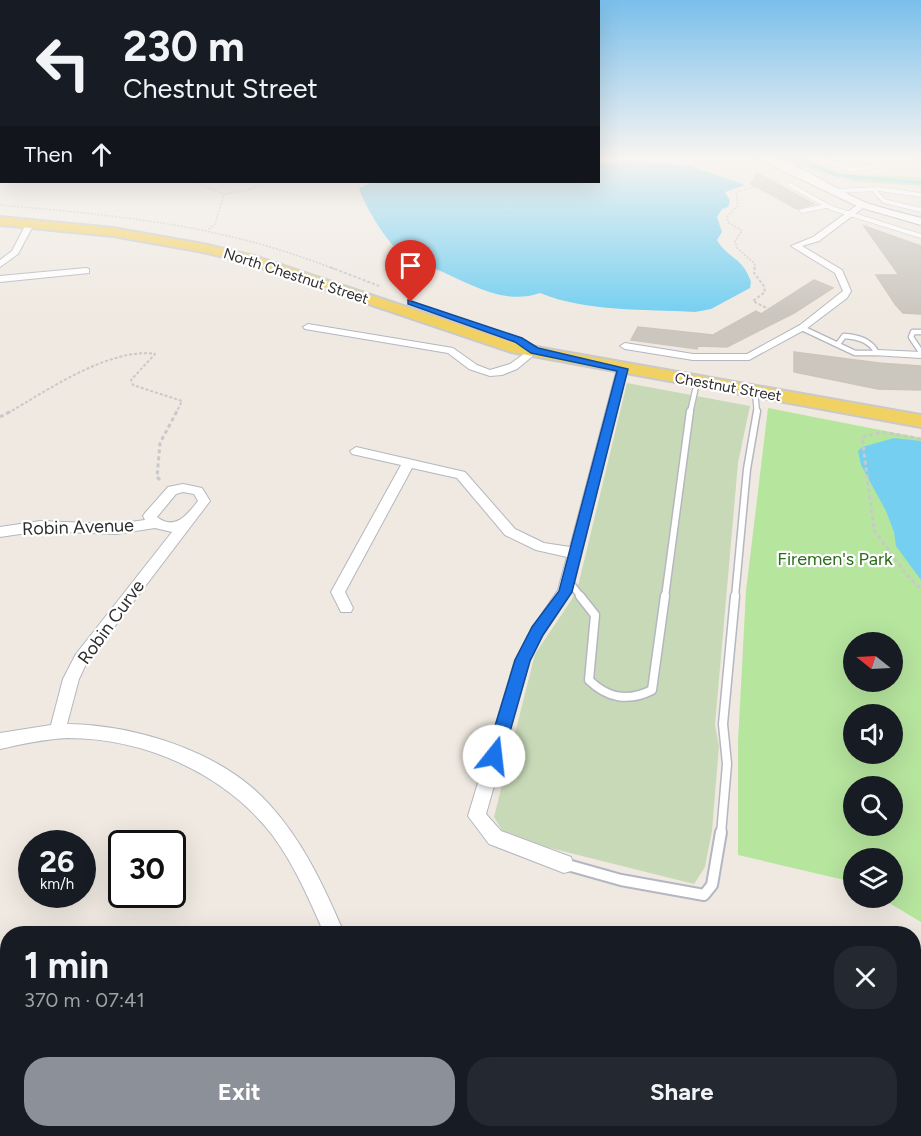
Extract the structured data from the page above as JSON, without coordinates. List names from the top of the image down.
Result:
{
  "streets": {
    "main road": ["North Chestnut Street", "Chestnut Street"],
    "street": ["Robin Avenue", "Robin Curve"]
  },
  "crossings": [
    ["North Chestnut Street", "Chestnut Street"],
    ["Robin Avenue", "Robin Curve"]
  ],
  "parks": ["Firemen's Park"],
  "north": "left",
  "page": {
    "turn": ["230 m", "Chestnut Street"],
    "then": "Then",
    "speed": "26 km/h",
    "limit": "30",
    "heading": ["1 min", "370 m · 07:41"],
    "buttons": ["Exit", "Share"]
  }
}
